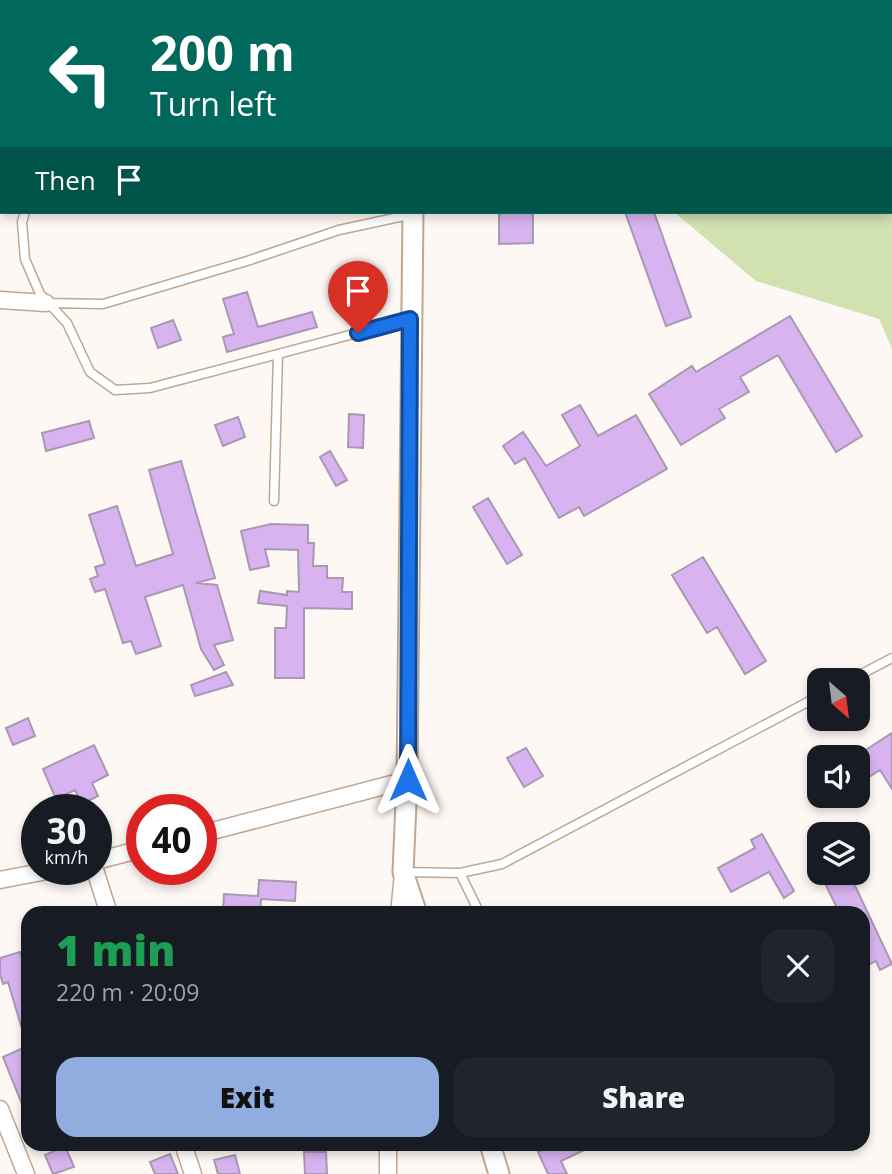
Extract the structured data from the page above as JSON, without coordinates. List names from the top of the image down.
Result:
{
  "north": "bottom right",
  "page": {
    "turn": ["200 m", "Turn left"],
    "then": "Then",
    "speed": "30 km/h",
    "limit": "40",
    "heading": ["1 min", "220 m · 20:09"],
    "buttons": ["Exit", "Share"]
  }
}
